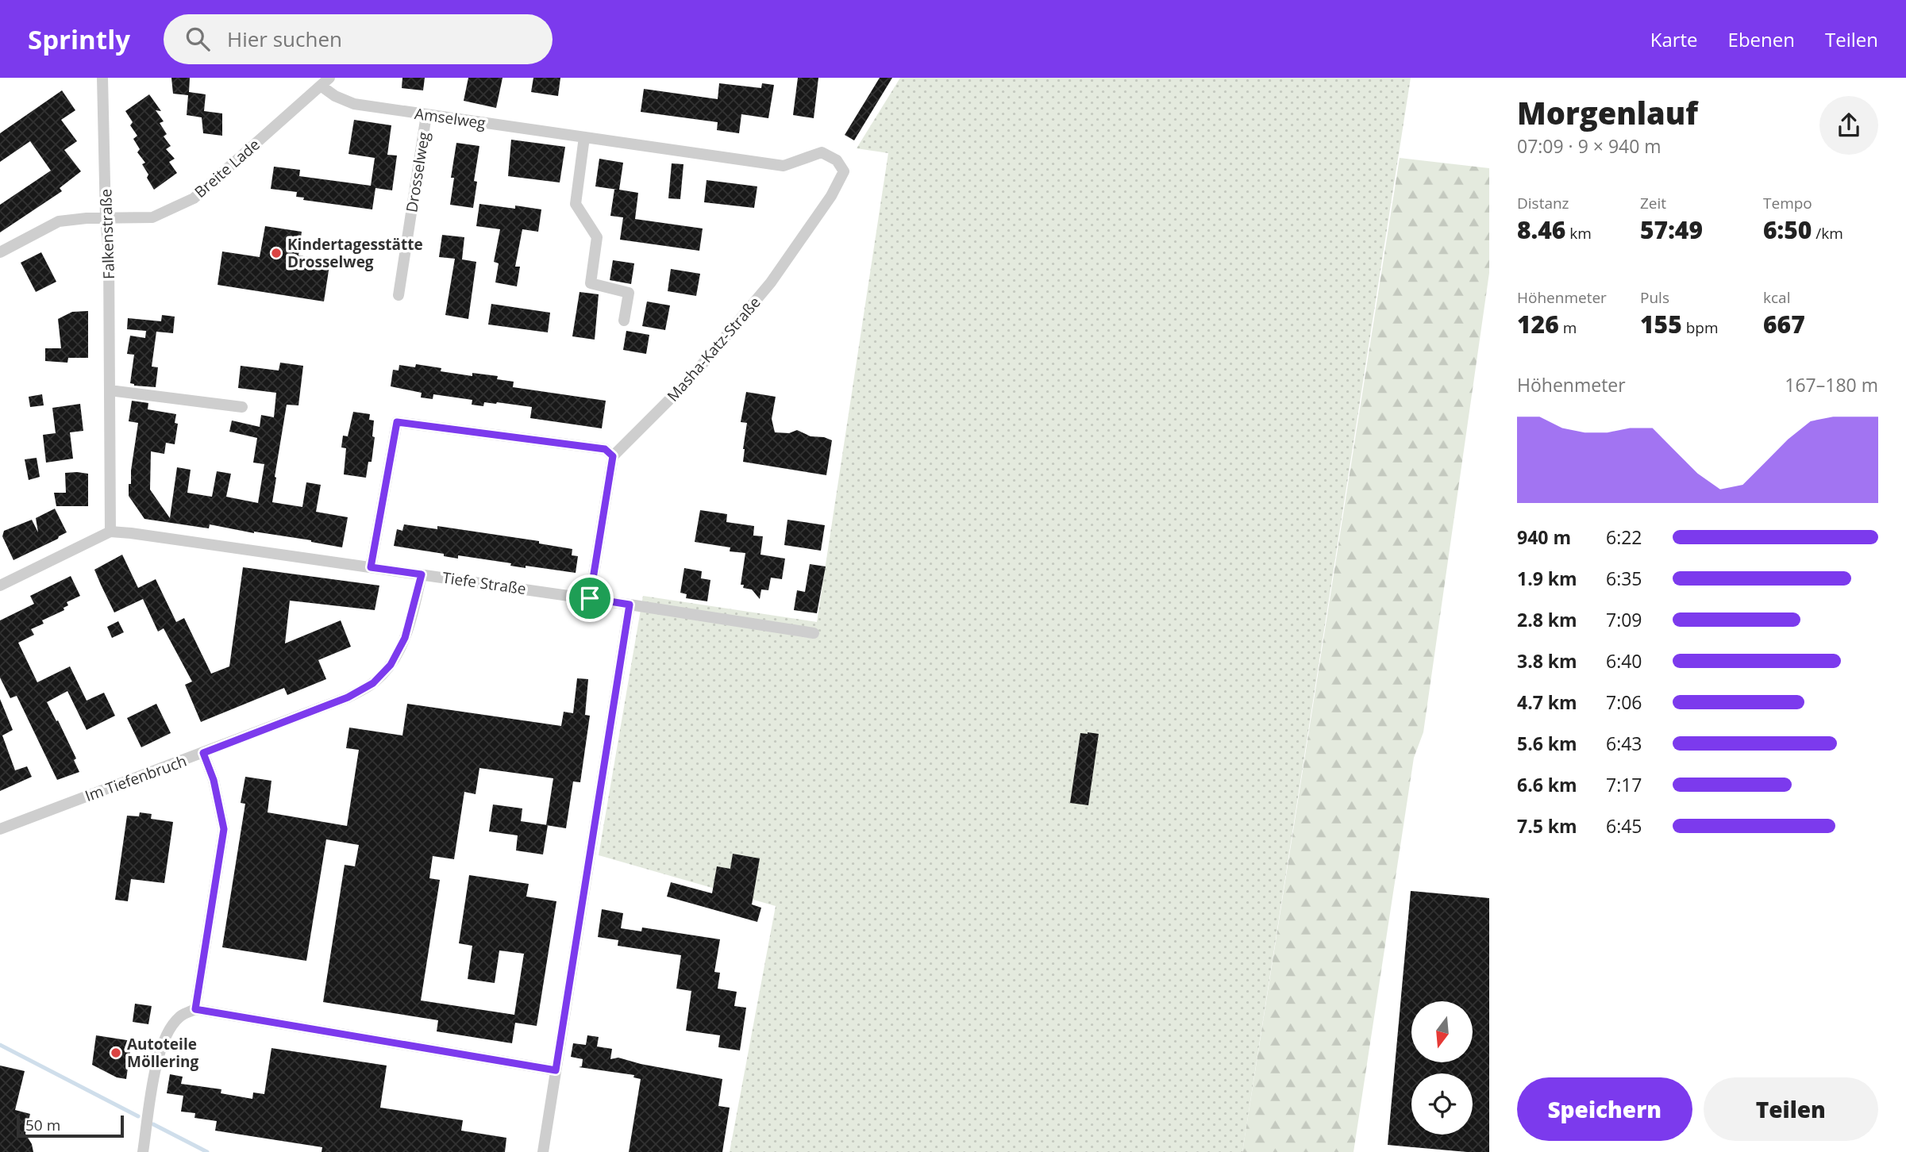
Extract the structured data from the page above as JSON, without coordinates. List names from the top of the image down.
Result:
{
  "streets": {
    "street": [
      "Amselweg",
      "Breite Lade",
      "Drosselweg",
      "Falkenstraße",
      "Masha-Katz-Straße",
      "Tiefe Straße",
      "Im Tiefenbruch"
    ]
  },
  "crossings": [
    ["Amselweg", "Breite Lade"],
    ["Amselweg", "Drosselweg"],
    ["Amselweg", "Masha-Katz-Straße"],
    ["Breite Lade", "Falkenstraße"],
    ["Falkenstraße", "Tiefe Straße"],
    ["Tiefe Straße", "Im Tiefenbruch"]
  ],
  "places": ["Kindertagesstätte Drosselweg", "Autoteile Möllering"],
  "scale_bar": "50 m",
  "north": "bottom",
  "page": {
    "header": "Sprintly",
    "search": "Hier suchen",
    "nav": ["Karte", "Ebenen", "Teilen"],
    "heading": ["Morgenlauf", "07:09 · 9 × 940 m"],
    "stats": [
      ["Distanz", "8.46 km"],
      ["Zeit", "57:49"],
      ["Tempo", "6:50 /km"],
      ["Höhenmeter", "126 m"],
      ["Puls", "155 bpm"],
      ["kcal", "667"]
    ],
    "chart": ["Höhenmeter", "167–180 m"],
    "list": [
      {
        "name": "940 m",
        "note": "6:22"
      },
      {
        "name": "1.9 km",
        "note": "6:35"
      },
      {
        "name": "2.8 km",
        "note": "7:09"
      },
      {
        "name": "3.8 km",
        "note": "6:40"
      },
      {
        "name": "4.7 km",
        "note": "7:06"
      },
      {
        "name": "5.6 km",
        "note": "6:43"
      },
      {
        "name": "6.6 km",
        "note": "7:17"
      },
      {
        "name": "7.5 km",
        "note": "6:45"
      }
    ],
    "buttons": ["Speichern", "Teilen"],
    "scale": "50 m"
  }
}
